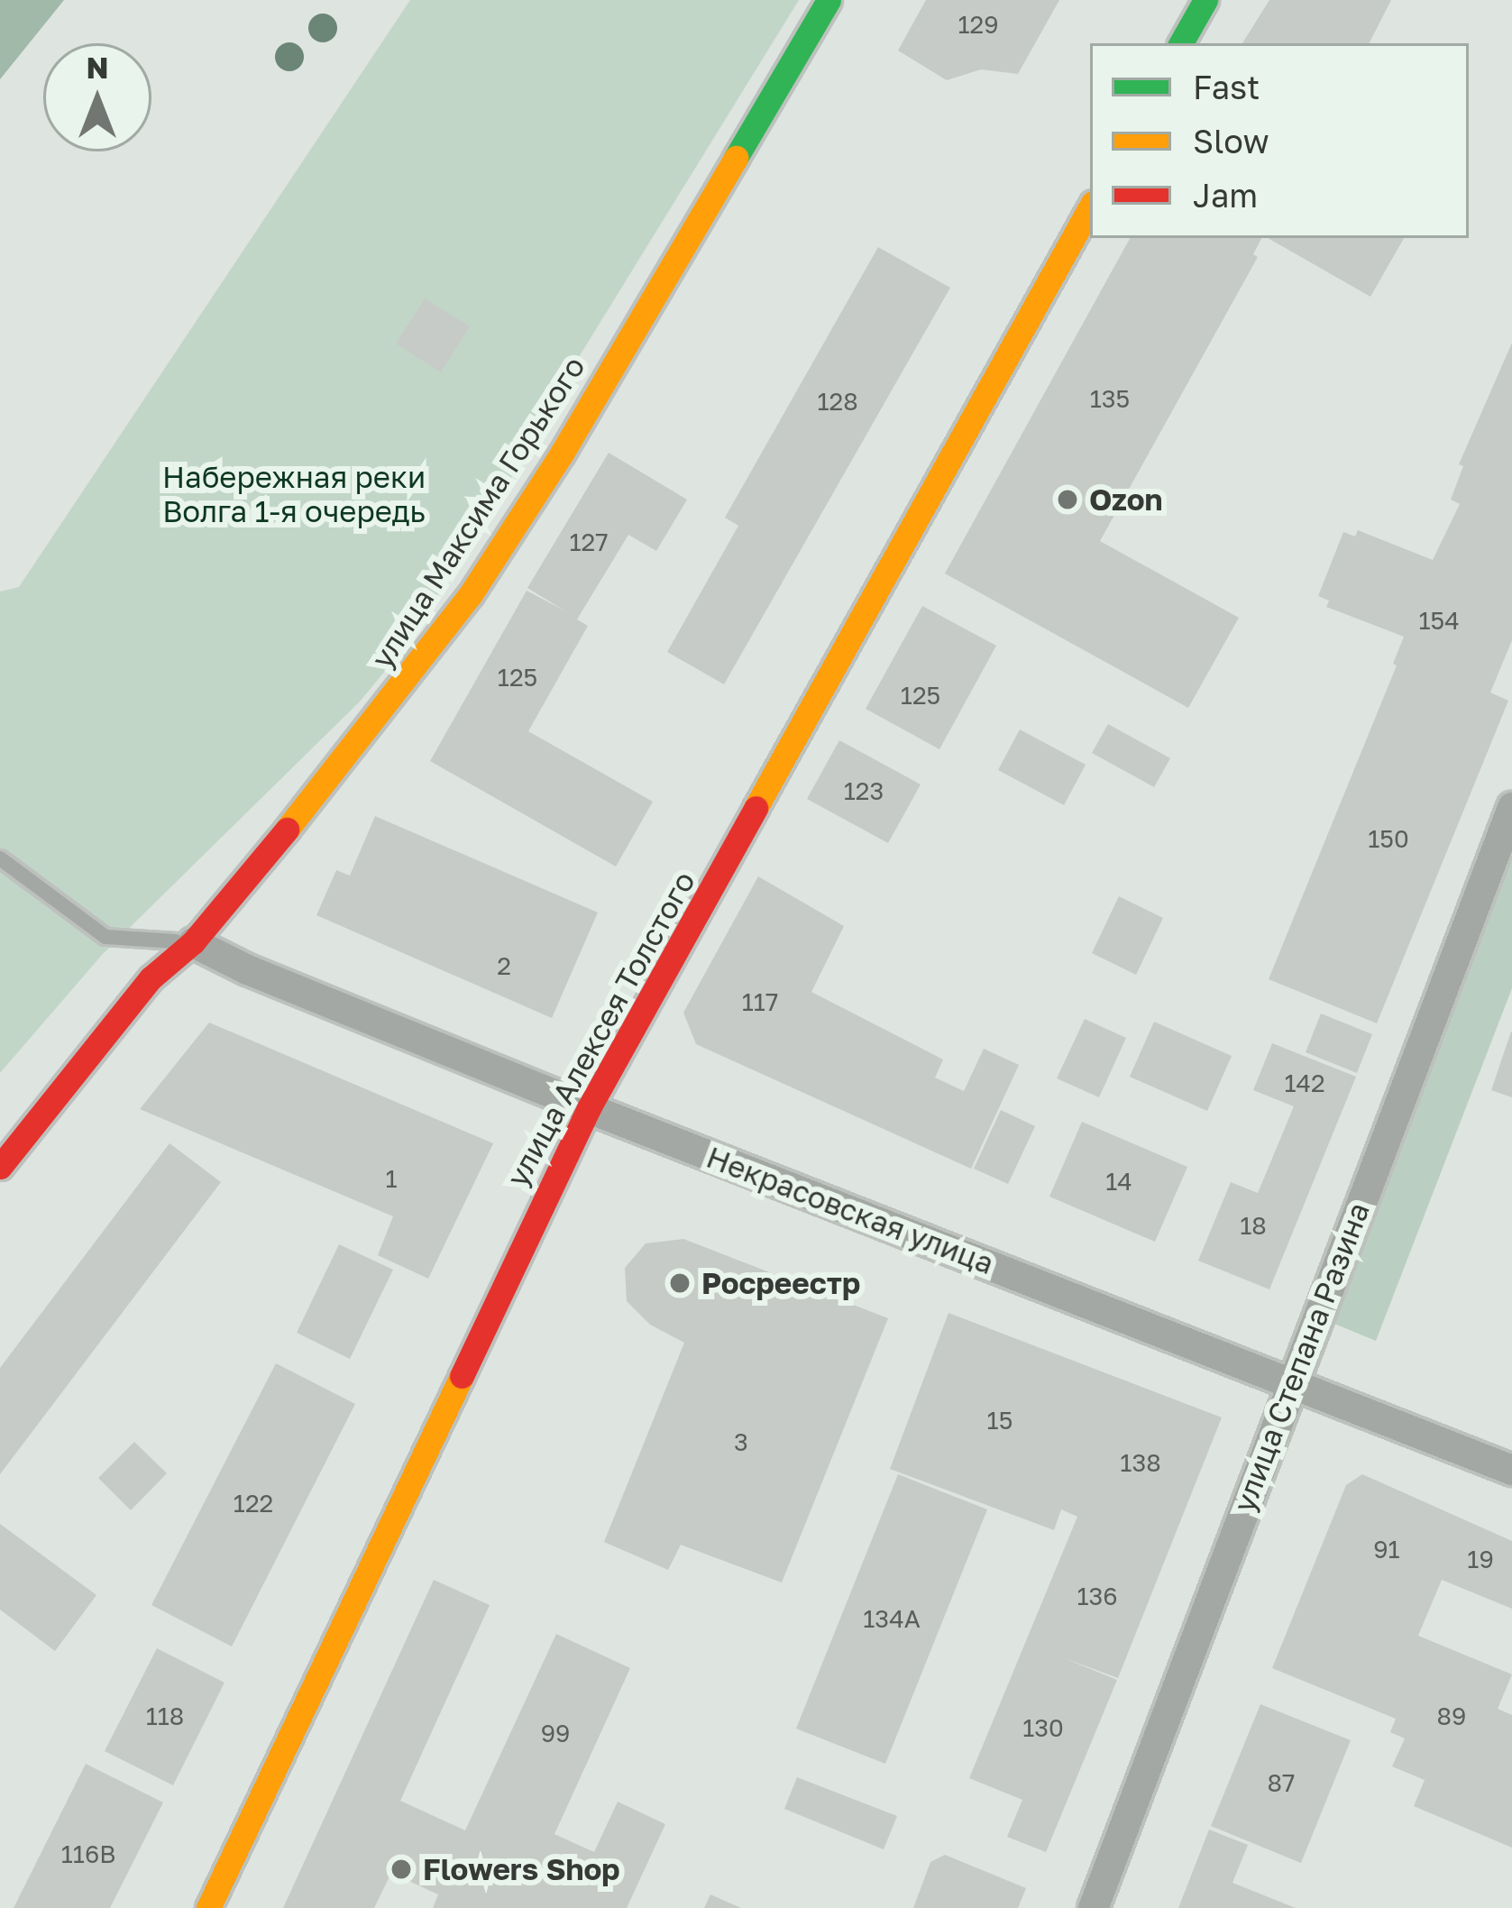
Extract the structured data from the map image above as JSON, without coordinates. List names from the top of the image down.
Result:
{
  "streets": {
    "street": [
      "улица Максима Горького",
      "улица Алексея Толстого",
      "Некрасовская улица",
      "улица Степана Разина"
    ]
  },
  "crossings": [
    ["улица Максима Горького", "Некрасовская улица"],
    ["улица Алексея Толстого", "Некрасовская улица"],
    ["Некрасовская улица", "улица Степана Разина"]
  ],
  "parks": ["Набережная реки Волга 1-я очередь"],
  "places": ["Ozon", "Росреестр", "Flowers Shop"],
  "house_numbers": [
    "129",
    "135",
    "128",
    "127",
    "154",
    "125",
    "125",
    "123",
    "150",
    "2",
    "117",
    "142",
    "1",
    "14",
    "18",
    "15",
    "3",
    "138",
    "122",
    "91",
    "19",
    "136",
    "134А",
    "118",
    "89",
    "130",
    "99",
    "87",
    "116В"
  ],
  "legend": ["Fast", "Slow", "Jam"],
  "north": "top"
}
